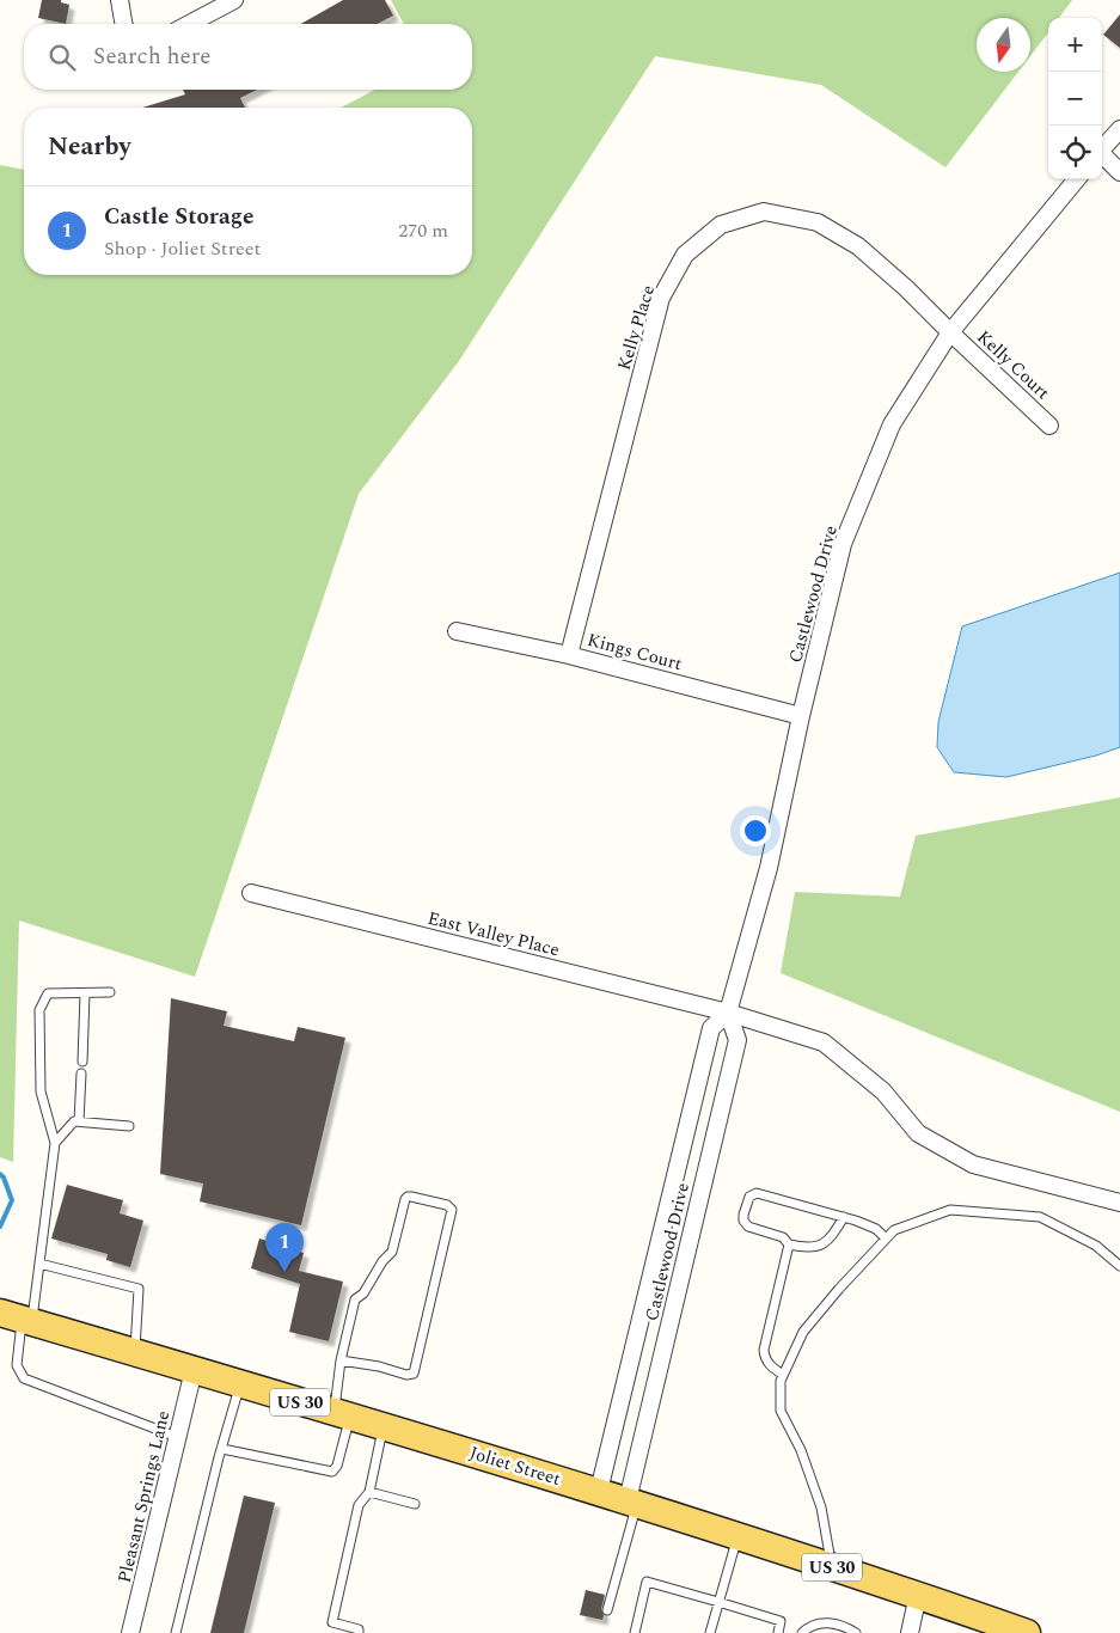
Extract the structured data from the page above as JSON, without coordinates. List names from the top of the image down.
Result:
{
  "streets": {
    "main road": ["US 30", "Joliet Street"],
    "street": [
      "Kelly Place",
      "Kelly Court",
      "Castlewood Drive",
      "Kings Court",
      "East Valley Place",
      "Pleasant Springs Lane"
    ]
  },
  "crossings": [
    ["Kelly Place", "Kelly Court"],
    ["Kelly Place", "Castlewood Drive"],
    ["Kelly Place", "Kings Court"],
    ["Kelly Court", "Castlewood Drive"],
    ["Castlewood Drive", "Kings Court"],
    ["Castlewood Drive", "East Valley Place"],
    ["Castlewood Drive", "Joliet Street"],
    ["Joliet Street", "Pleasant Springs Lane"]
  ],
  "north": "bottom",
  "page": {
    "map_buttons": ["+", "−"],
    "search": "Search here",
    "heading": "Nearby",
    "list": [
      {
        "mark": "1",
        "name": "Castle Storage",
        "note": "Shop · Joliet Street",
        "value": "270 m"
      }
    ],
    "pins": "1"
  }
}
